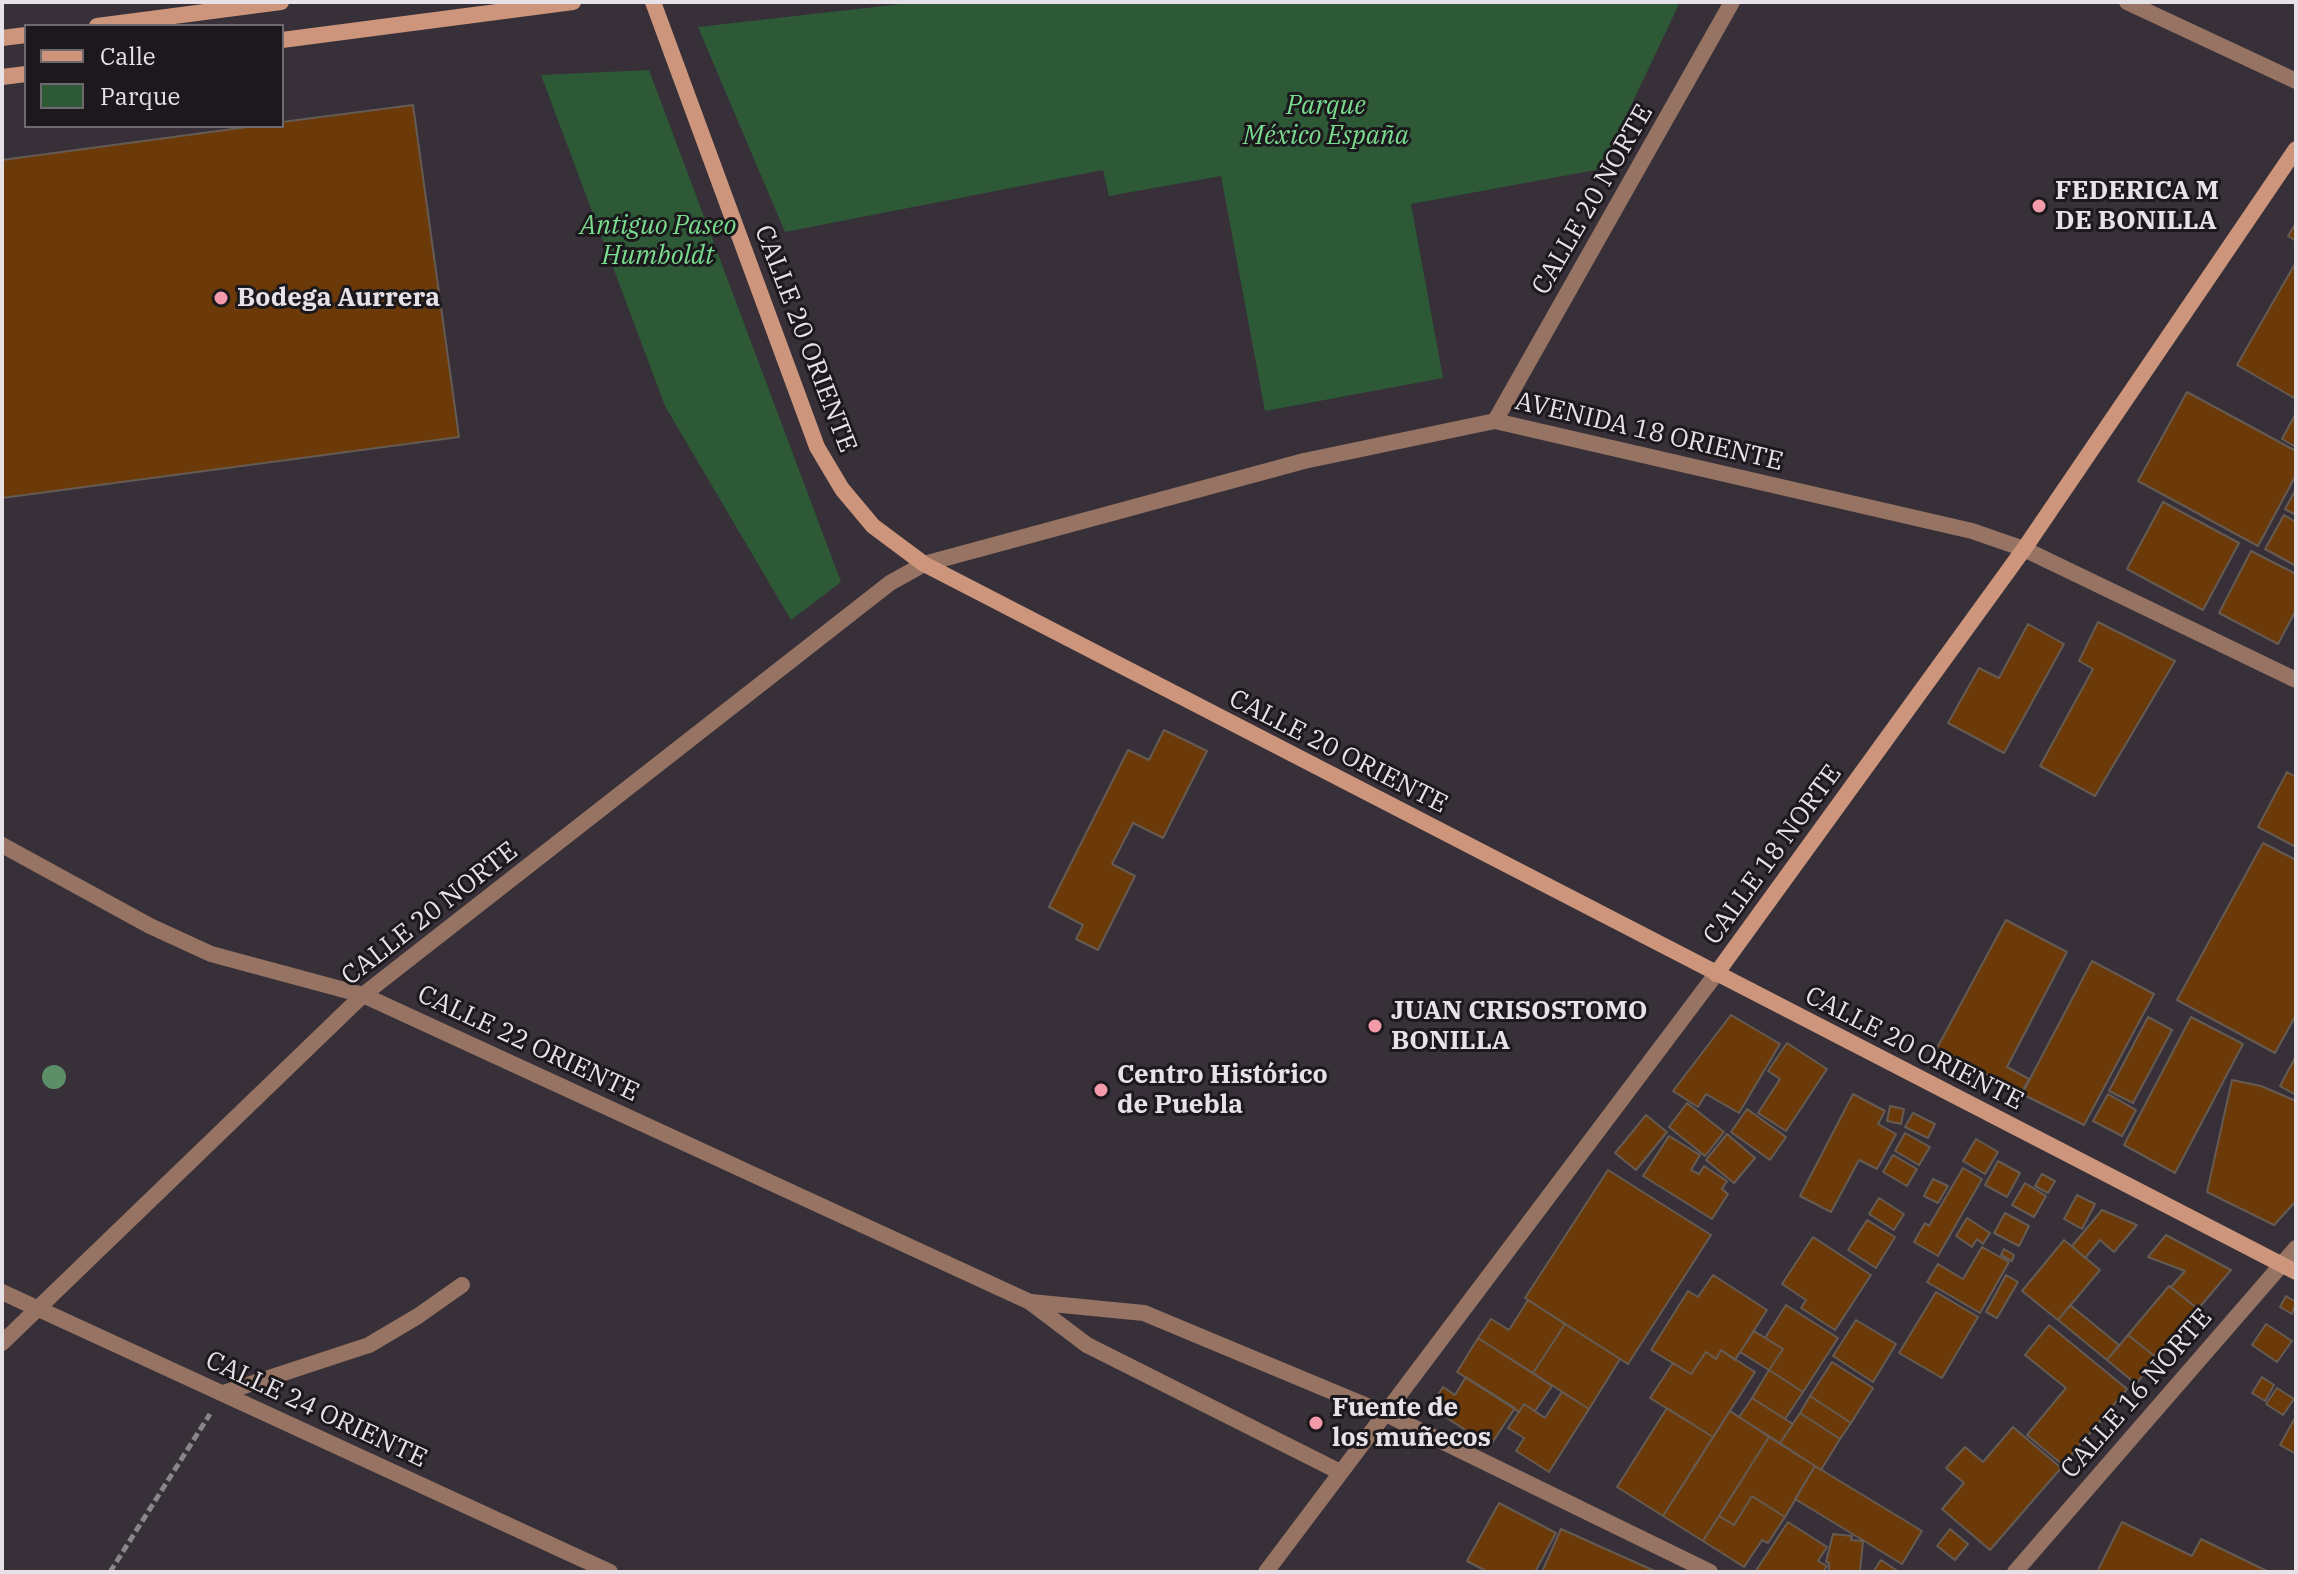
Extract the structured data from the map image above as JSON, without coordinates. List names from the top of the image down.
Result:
{
  "streets": {
    "street": [
      "CALLE 20 NORTE",
      "CALLE 20 ORIENTE",
      "AVENIDA 18 ORIENTE",
      "CALLE 18 NORTE",
      "CALLE 22 ORIENTE",
      "CALLE 16 NORTE",
      "CALLE 24 ORIENTE"
    ]
  },
  "crossings": [
    ["CALLE 20 NORTE", "CALLE 20 ORIENTE"],
    ["CALLE 20 NORTE", "AVENIDA 18 ORIENTE"],
    ["CALLE 20 NORTE", "CALLE 22 ORIENTE"],
    ["CALLE 20 NORTE", "CALLE 24 ORIENTE"],
    ["CALLE 20 ORIENTE", "AVENIDA 18 ORIENTE"],
    ["CALLE 20 ORIENTE", "CALLE 18 NORTE"],
    ["CALLE 20 ORIENTE", "CALLE 16 NORTE"],
    ["AVENIDA 18 ORIENTE", "CALLE 18 NORTE"],
    ["CALLE 18 NORTE", "CALLE 22 ORIENTE"]
  ],
  "parks": ["Parque México España", "Antiguo Paseo Humboldt"],
  "places": [
    "FEDERICA M DE BONILLA",
    "Bodega Aurrera",
    "JUAN CRISOSTOMO BONILLA",
    "Centro Histórico de Puebla",
    "Fuente de los muñecos"
  ],
  "legend": ["Calle", "Parque"]
}
